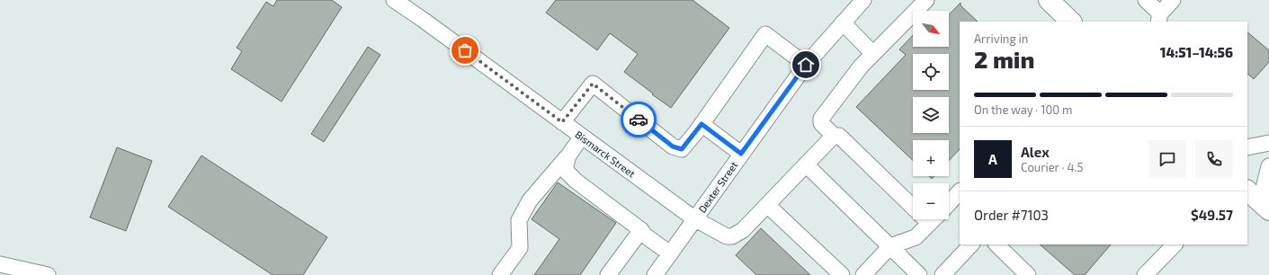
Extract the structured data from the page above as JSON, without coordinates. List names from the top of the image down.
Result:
{
  "streets": {
    "street": ["Bismarck Street", "Dexter Street"]
  },
  "crossings": [
    ["Bismarck Street", "Dexter Street"]
  ],
  "north": "bottom right",
  "page": {
    "map_buttons": ["+", "−"],
    "heading": ["2 min", "Arriving in", "14:51–14:56"],
    "panel": [
      "Alex",
      "Courier · 4.5",
      "Order #7103",
      "$49.57"
    ],
    "bar": "On the way · 100 m",
    "round": "A"
  }
}
